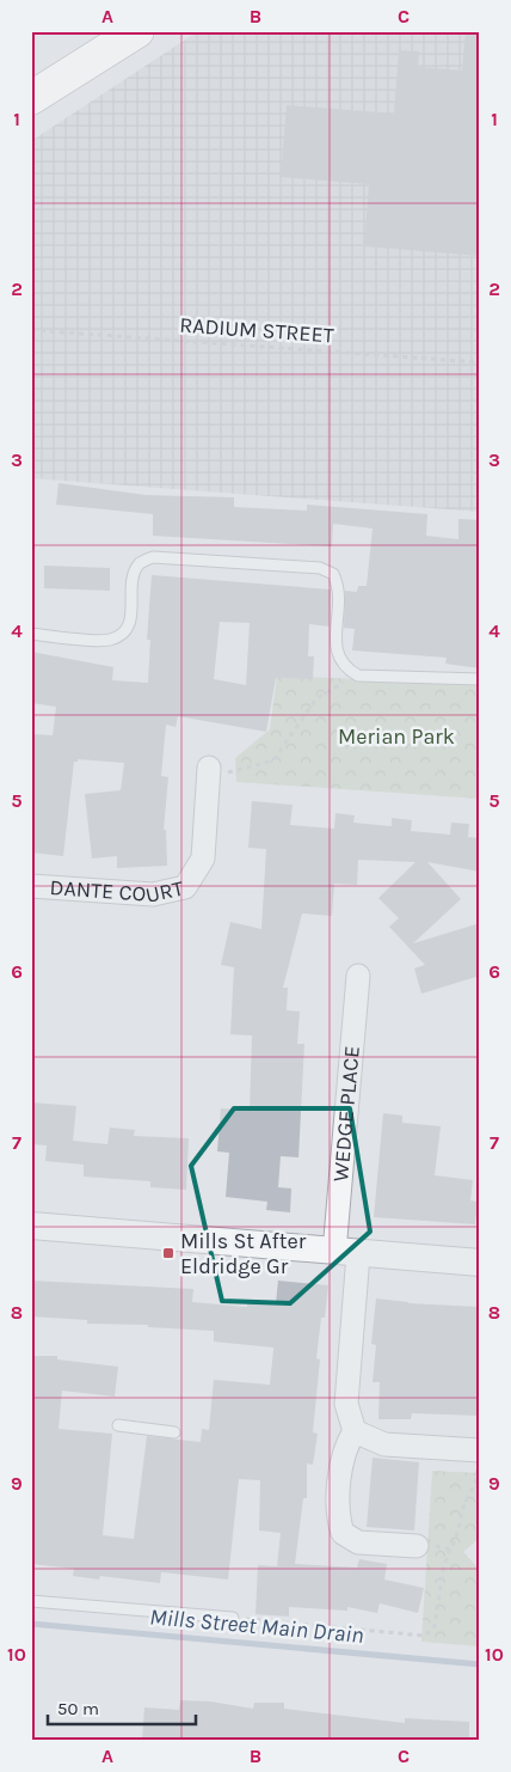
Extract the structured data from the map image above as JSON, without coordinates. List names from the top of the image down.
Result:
{
  "streets": {
    "street": ["DANTE COURT", "WEDGE PLACE"],
    "path": ["RADIUM STREET"]
  },
  "water": ["Mills Street Main Drain"],
  "parks": ["Merian Park"],
  "places": {
    "transit": ["Mills St After Eldridge Gr"]
  },
  "scale_bar": "50 m",
  "grid": {
    "columns": ["A", "B", "C"],
    "rows": [
      "1",
      "2",
      "3",
      "4",
      "5",
      "6",
      "7",
      "8",
      "9",
      "10"
    ]
  }
}
